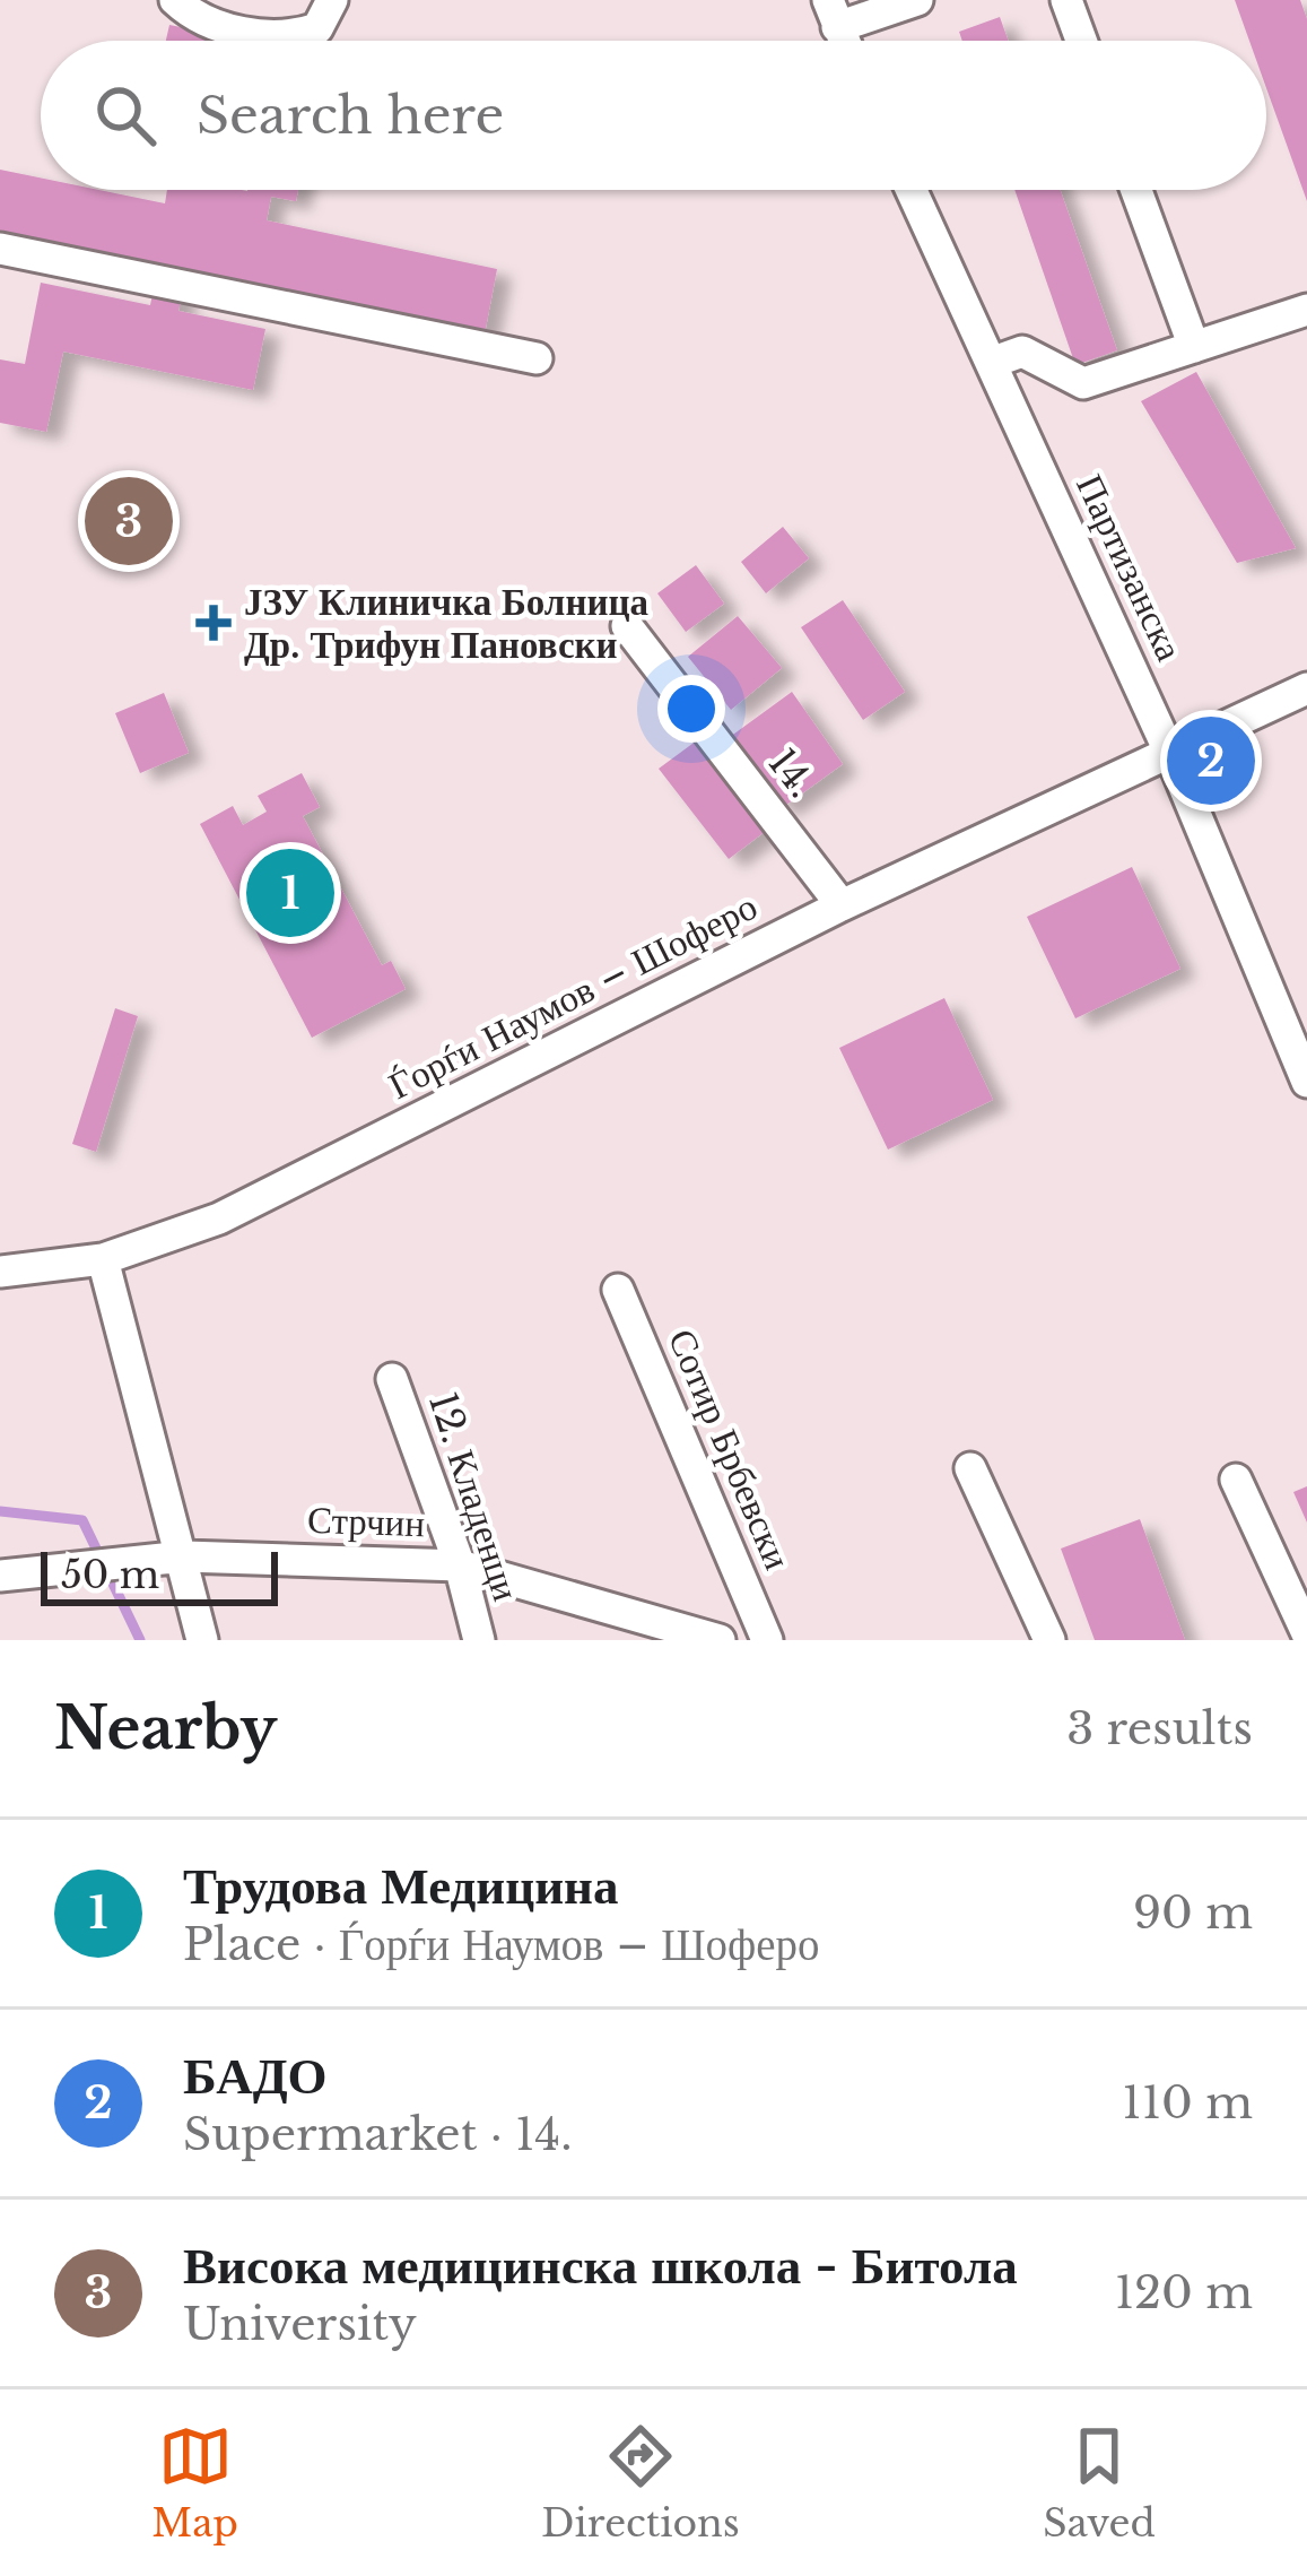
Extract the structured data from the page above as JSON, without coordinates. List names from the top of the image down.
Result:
{
  "streets": {
    "street": [
      "Партизанска",
      "14.",
      "Ѓорѓи Наумов – Шоферо",
      "Сотир Брбевски",
      "12. Кладенци",
      "Стрчин"
    ]
  },
  "crossings": [
    ["Партизанска", "Ѓорѓи Наумов – Шоферо"],
    ["14.", "Ѓорѓи Наумов – Шоферо"],
    ["12. Кладенци", "Стрчин"]
  ],
  "places": {
    "health": ["ЈЗУ Клиничка Болница Др. Трифун Пановски"]
  },
  "scale_bar": "50 m",
  "page": {
    "search": "Search here",
    "pins": ["3", "2", "1"],
    "scale": "50 m",
    "heading": ["Nearby", "3 results"],
    "list": [
      {
        "mark": "1",
        "name": "Трудова Медицина",
        "note": "Place · Ѓорѓи Наумов – Шоферо",
        "value": "90 m"
      },
      {
        "mark": "2",
        "name": "БАДО",
        "note": "Supermarket · 14.",
        "value": "110 m"
      },
      {
        "mark": "3",
        "name": "Висока медицинска школа - Битола",
        "note": "University",
        "value": "120 m"
      }
    ],
    "nav": ["Map", "Directions", "Saved"]
  }
}
